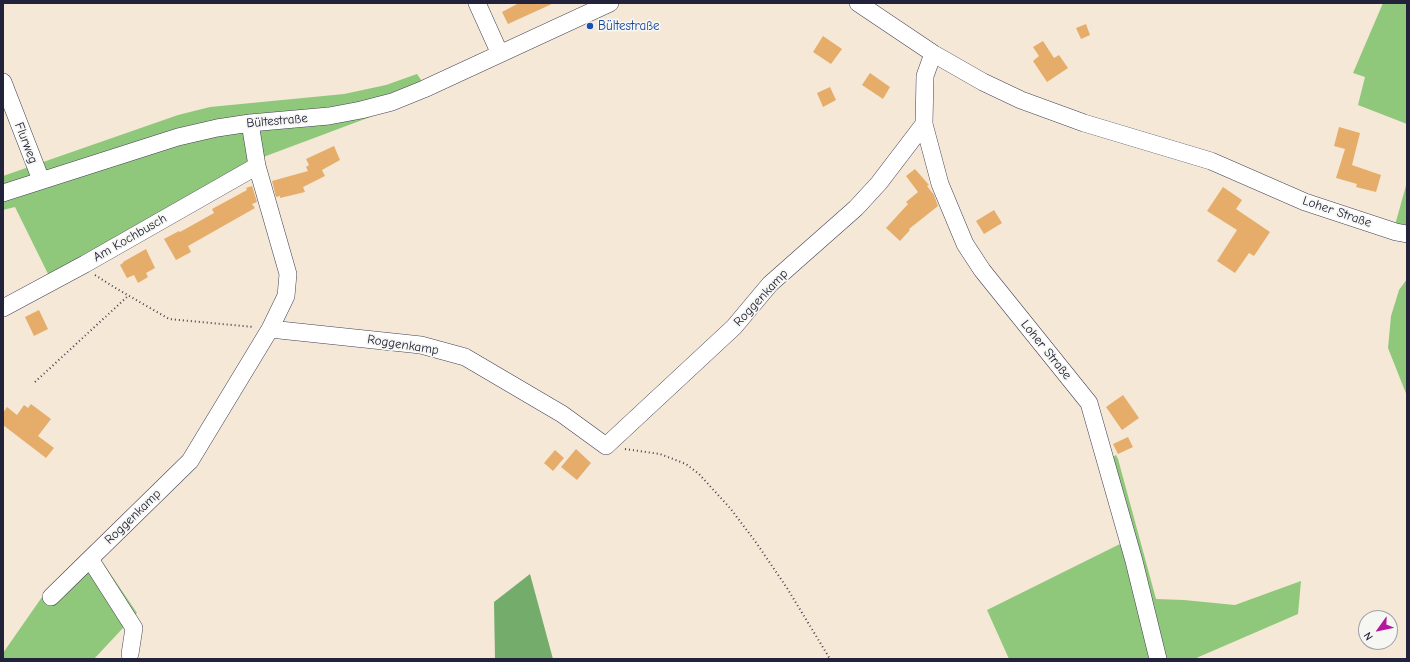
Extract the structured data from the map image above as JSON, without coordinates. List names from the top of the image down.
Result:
{
  "streets": {
    "street": [
      "Bültestraße",
      "Flurweg",
      "Loher Straße",
      "Am Kochbusch",
      "Roggenkamp"
    ]
  },
  "crossings": [
    ["Bültestraße", "Flurweg"],
    ["Bültestraße", "Roggenkamp"],
    ["Loher Straße", "Roggenkamp"],
    ["Am Kochbusch", "Roggenkamp"]
  ],
  "places": ["Bültestraße"],
  "north": "bottom left"
}
